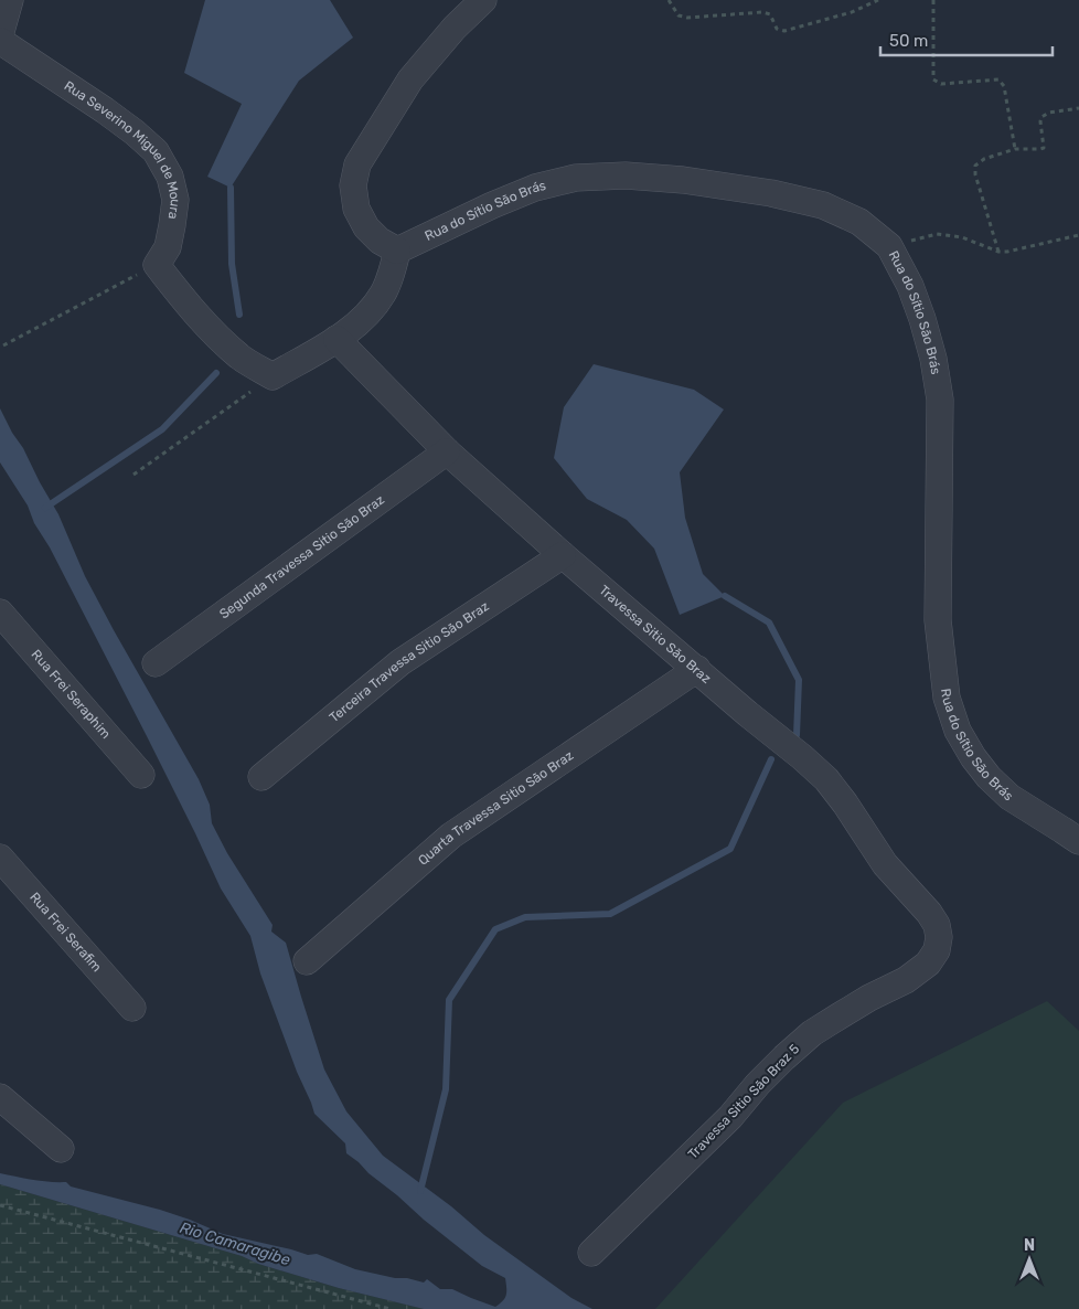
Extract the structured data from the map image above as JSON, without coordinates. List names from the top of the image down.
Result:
{
  "streets": {
    "street": [
      "Rua Severino Miguel de Moura",
      "Rua do Sítio São Brás",
      "Segunda Travessa Sitio São Braz",
      "Travessa Sitio São Braz",
      "Terceira Travessa Sitio São Braz",
      "Rua Frei Seraphim",
      "Quarta Travessa Sitio São Braz",
      "Rua Frei Serafim",
      "Travessa Sitio São Braz 5"
    ]
  },
  "crossings": [
    ["Segunda Travessa Sitio São Braz", "Travessa Sitio São Braz"],
    ["Travessa Sitio São Braz", "Terceira Travessa Sitio São Braz"],
    ["Travessa Sitio São Braz", "Quarta Travessa Sitio São Braz"],
    ["Travessa Sitio São Braz", "Travessa Sitio São Braz 5"]
  ],
  "water": ["Rio Camaragibe"],
  "scale_bar": "50 m",
  "north": "top"
}
